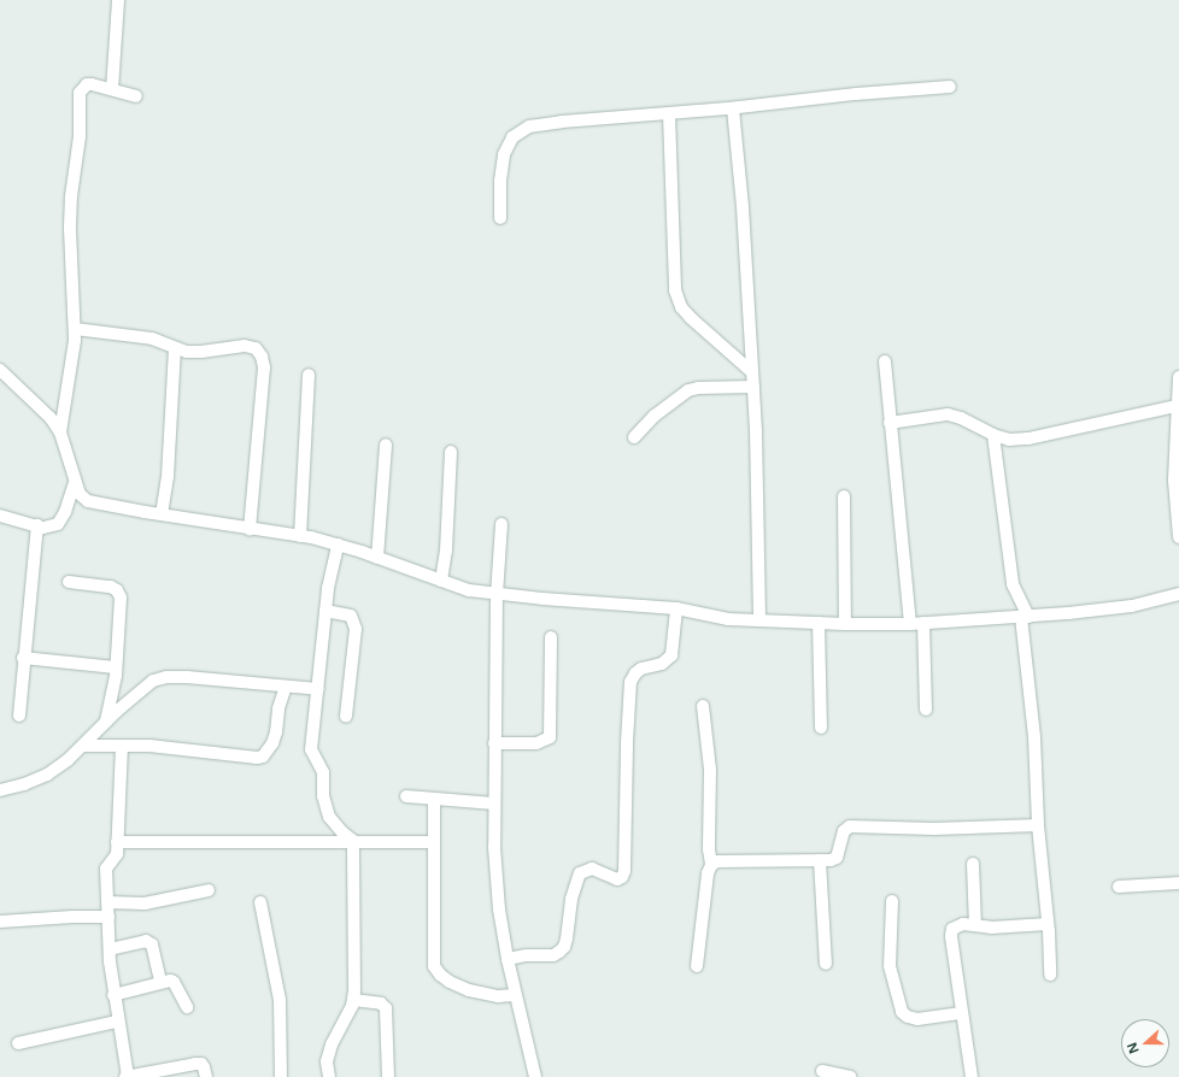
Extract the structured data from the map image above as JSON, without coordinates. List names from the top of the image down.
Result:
{
  "north": "left"
}
